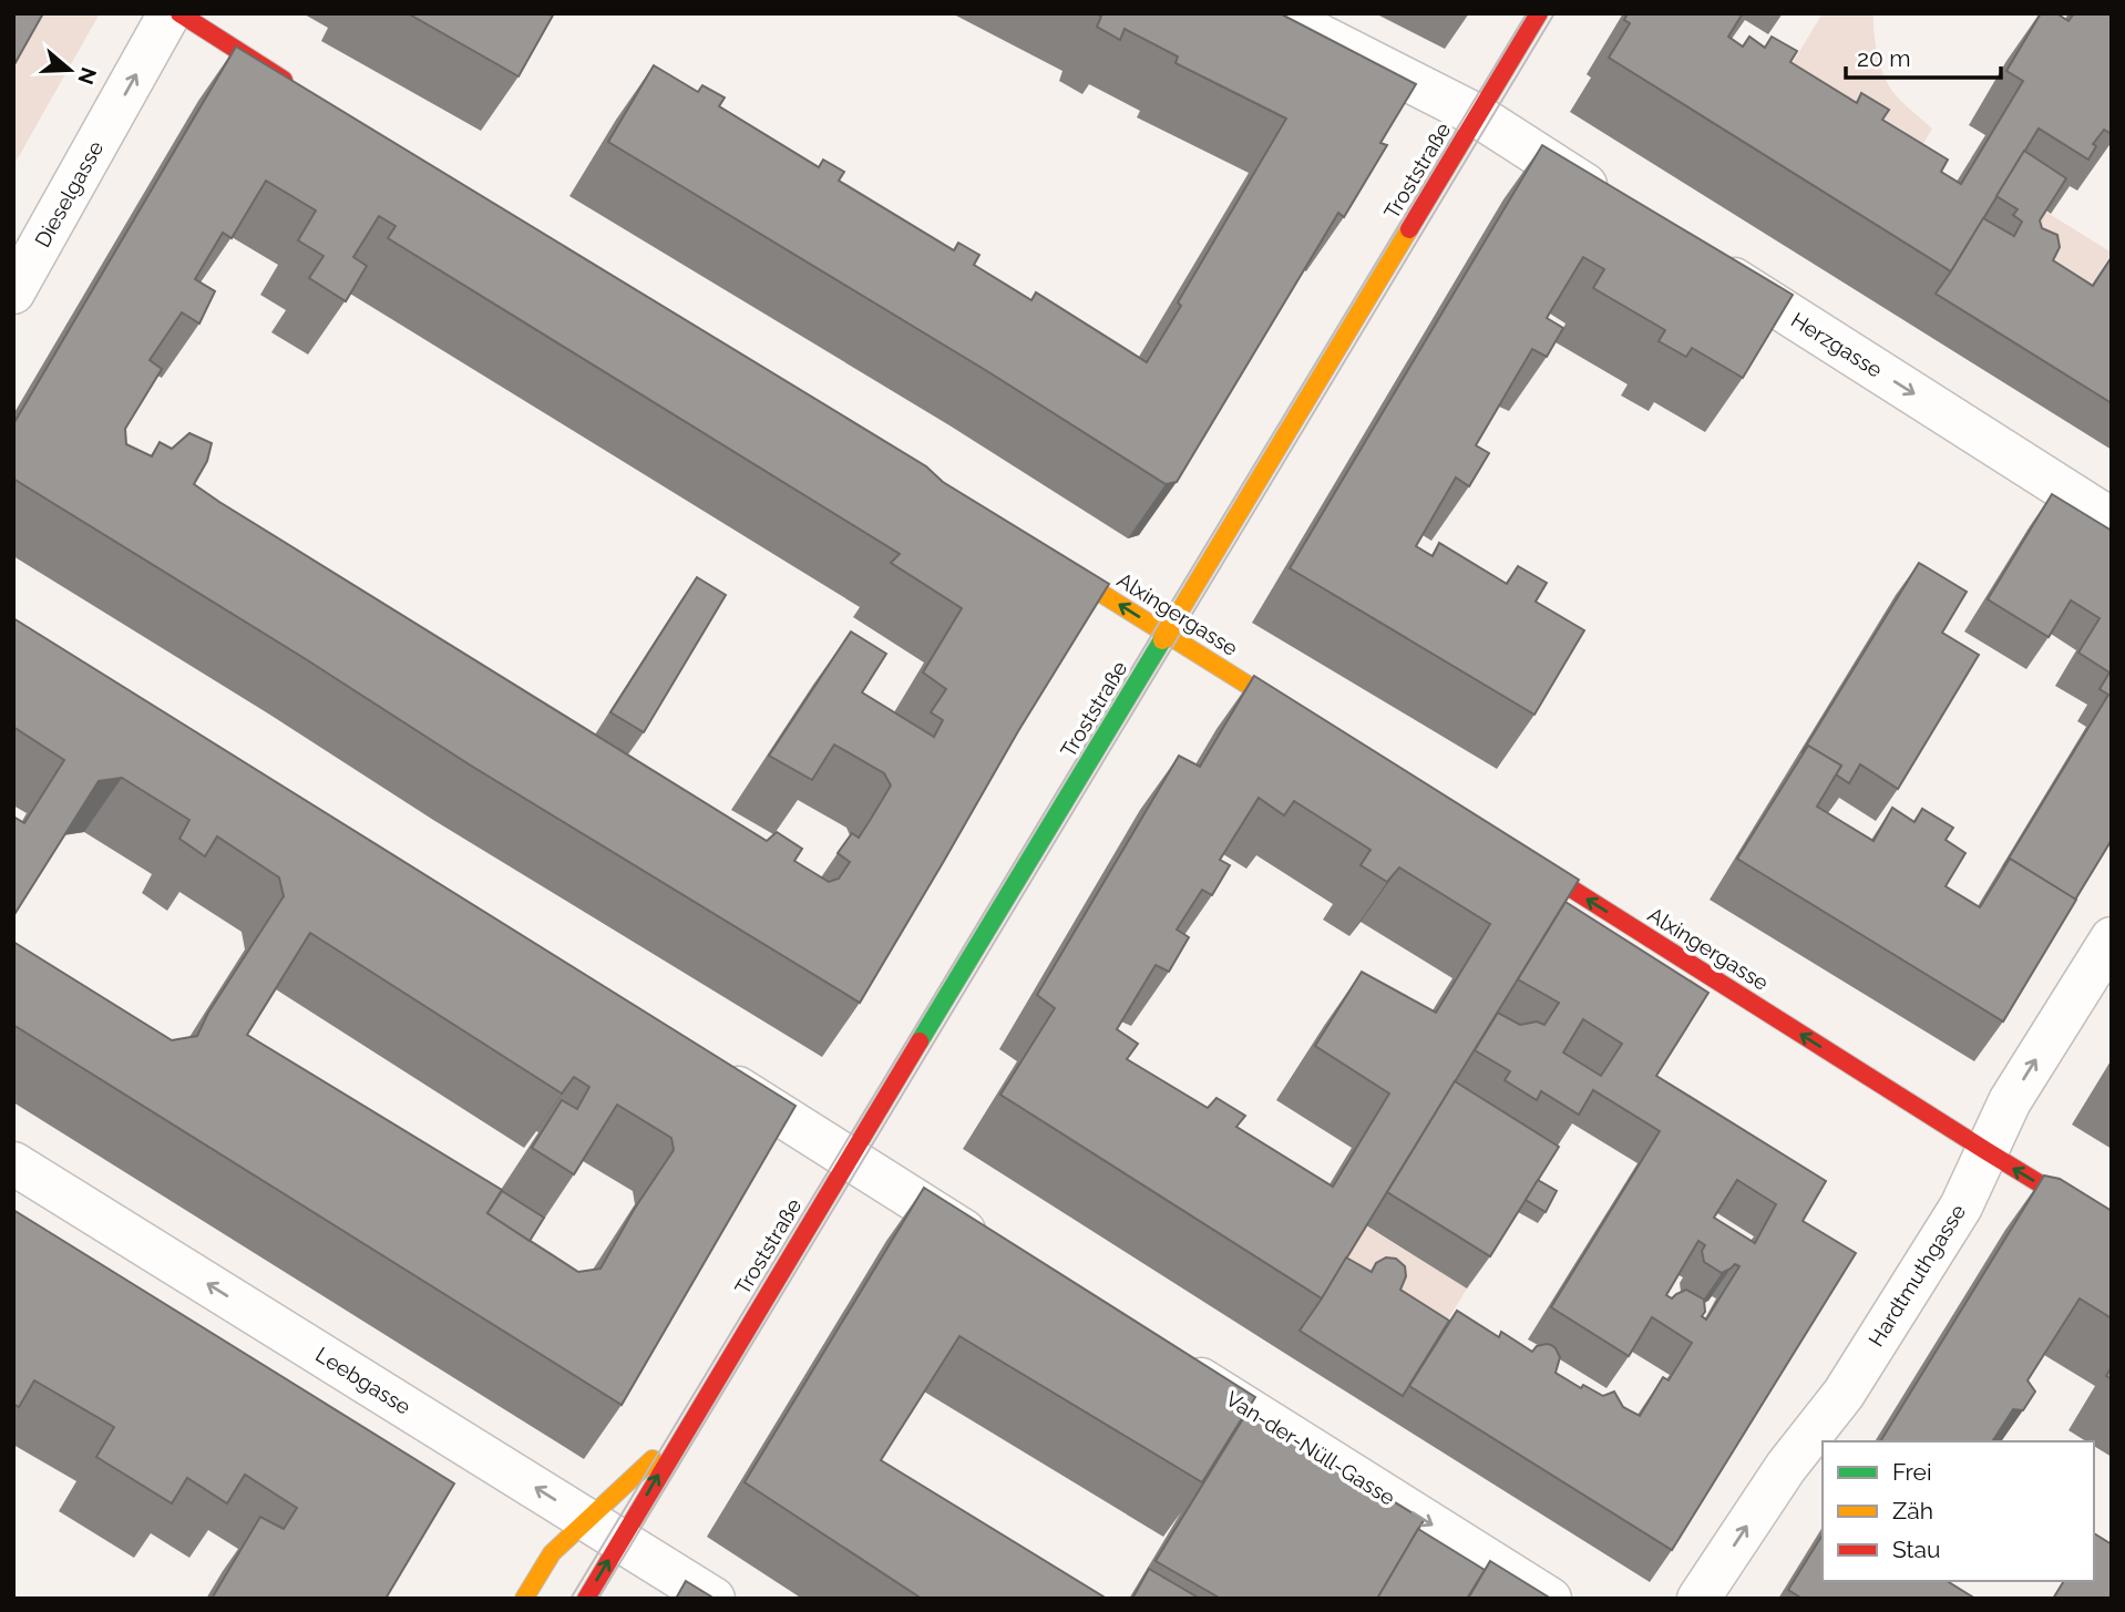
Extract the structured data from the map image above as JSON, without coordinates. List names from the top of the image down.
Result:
{
  "streets": {
    "street": [
      "Troststraße",
      "Dieselgasse",
      "Herzgasse",
      "Alxingergasse",
      "Hardtmuthgasse",
      "Leebgasse",
      "Van-der-Nüll-Gasse"
    ]
  },
  "crossings": [
    ["Troststraße", "Alxingergasse"],
    ["Troststraße", "Leebgasse"],
    ["Alxingergasse", "Hardtmuthgasse"]
  ],
  "one_way": [
    "Dieselgasse",
    "Herzgasse",
    "Alxingergasse",
    "Hardtmuthgasse",
    "Leebgasse",
    "Van-der-Nüll-Gasse"
  ],
  "legend": ["Frei", "Zäh", "Stau"],
  "scale_bar": "20 m",
  "north": "right"
}
